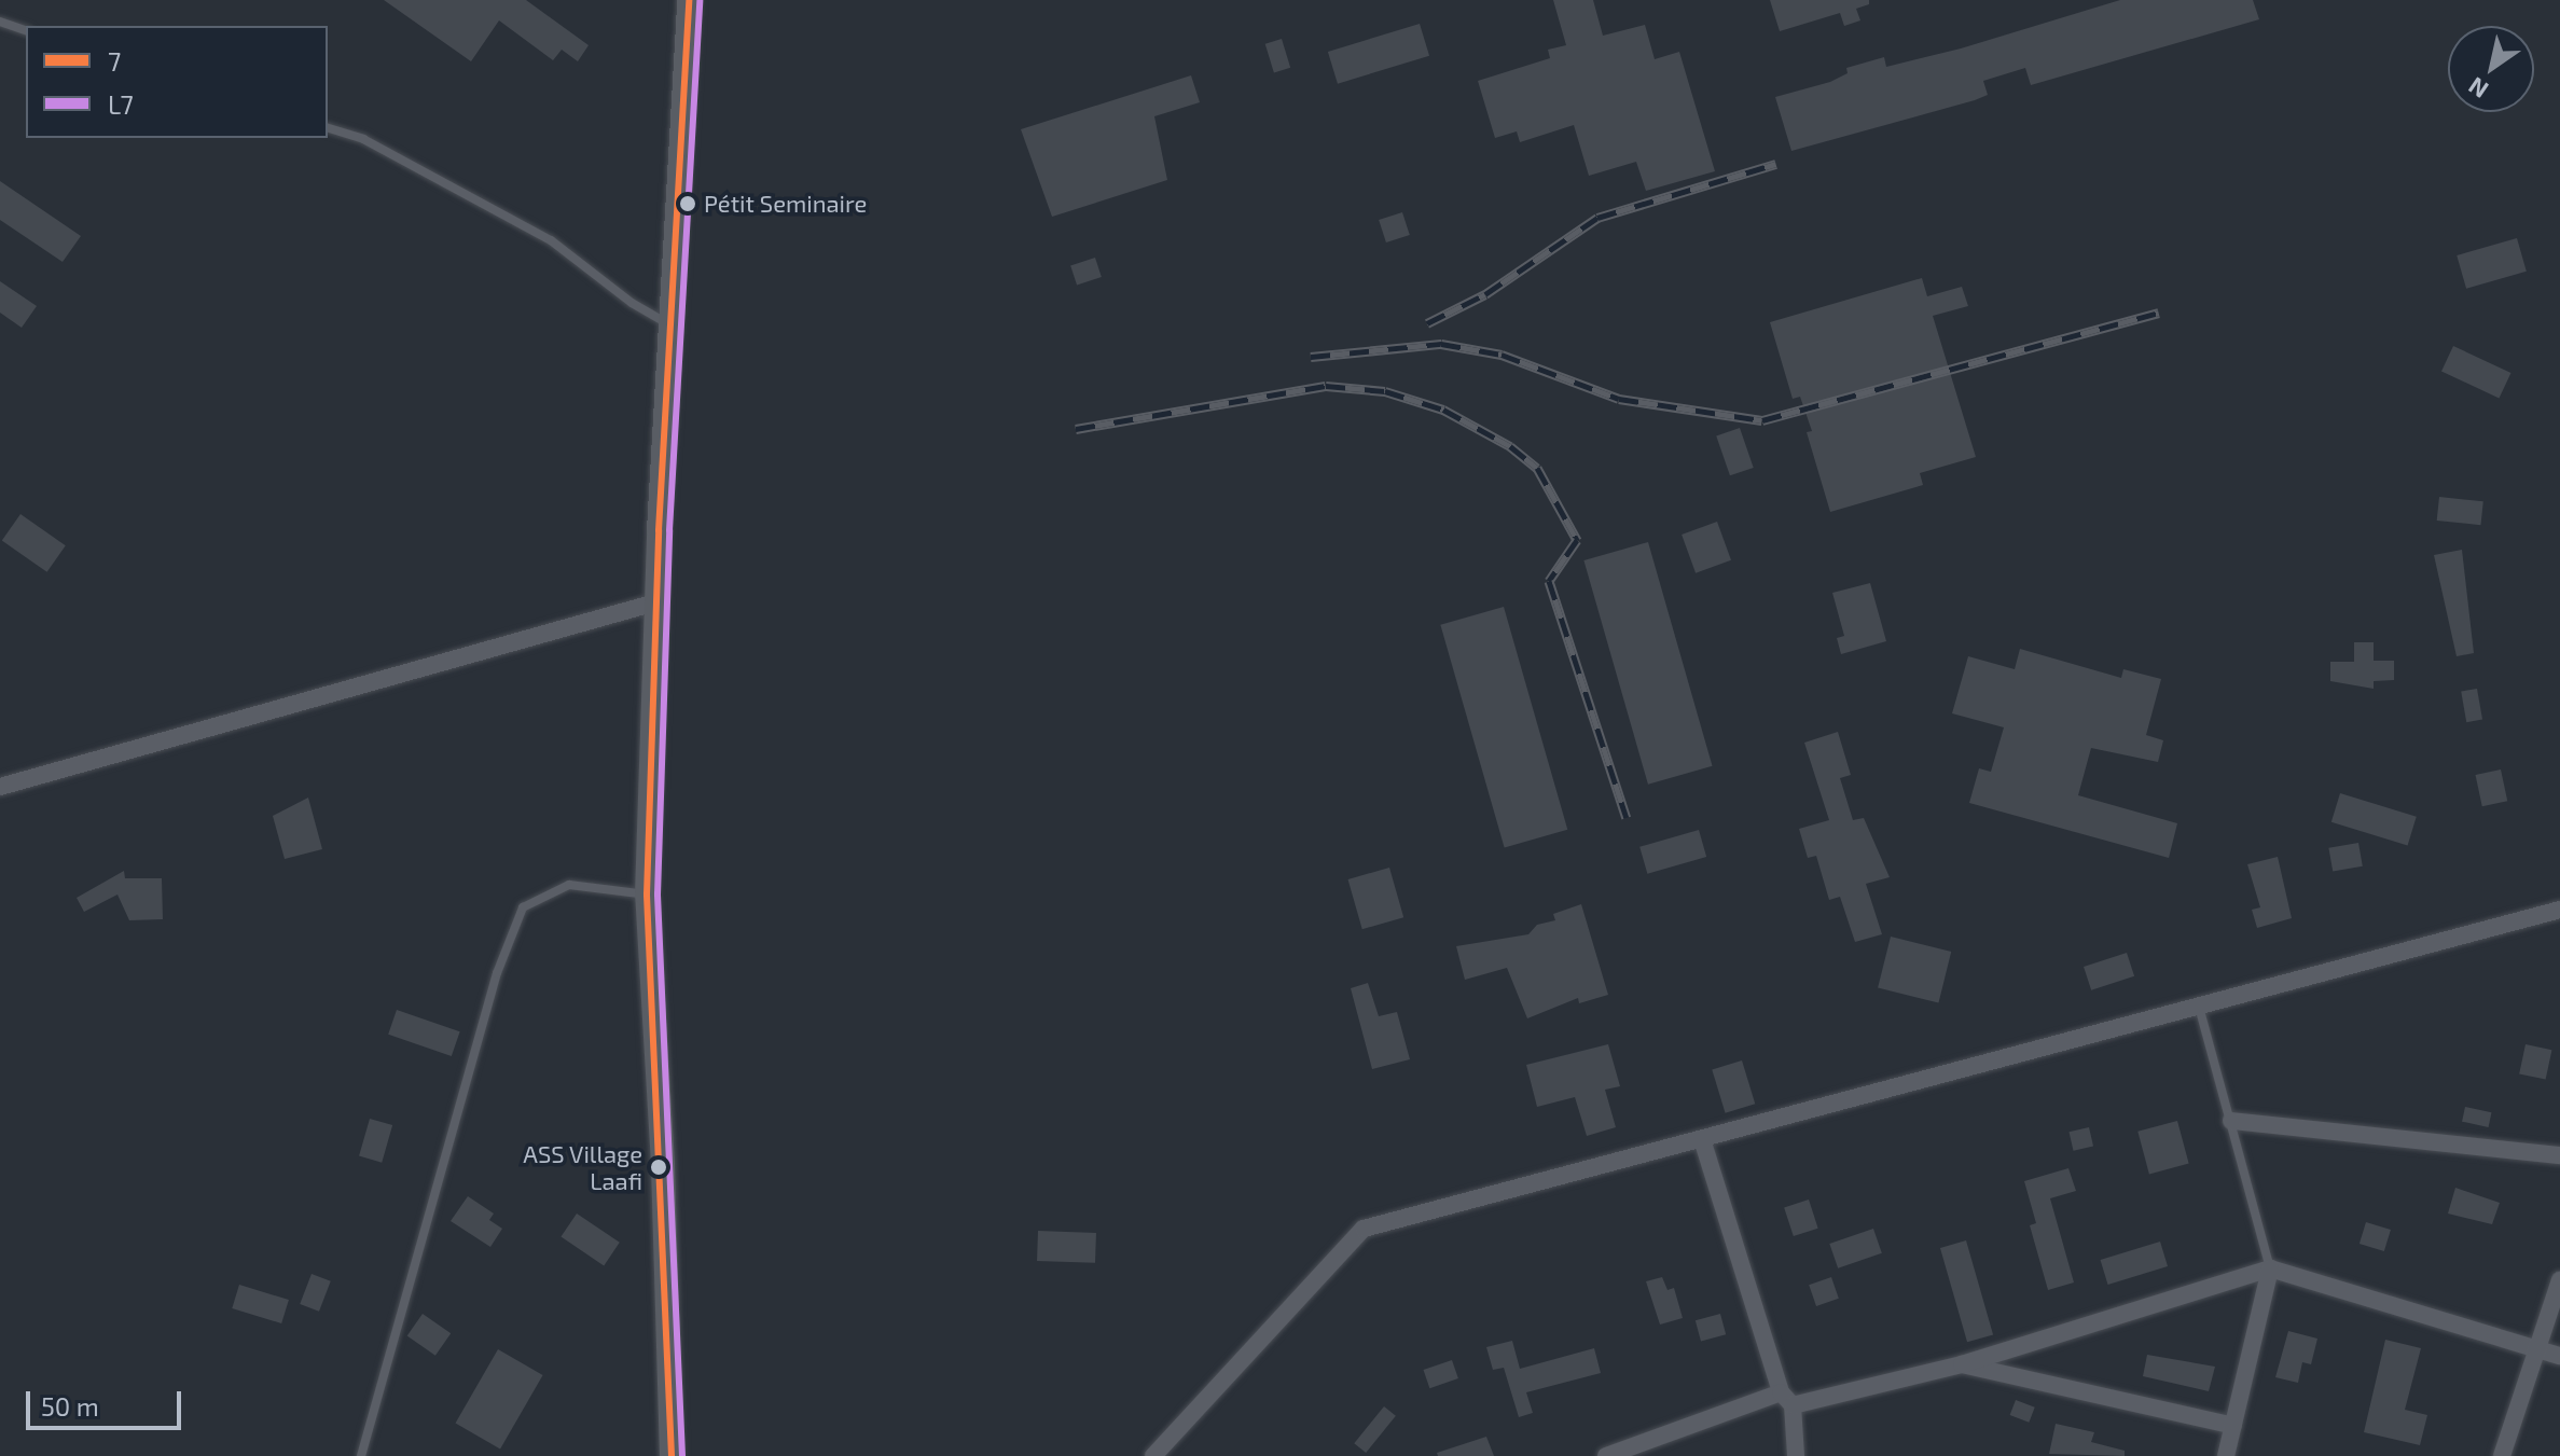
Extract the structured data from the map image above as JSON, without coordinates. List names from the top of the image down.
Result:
{
  "places": ["Pétit Seminaire", "ASS Village Laafi"],
  "lines": ["transit line 7", "transit line L7"],
  "legend": ["7", "L7"],
  "scale_bar": "50 m",
  "north": "bottom left"
}
